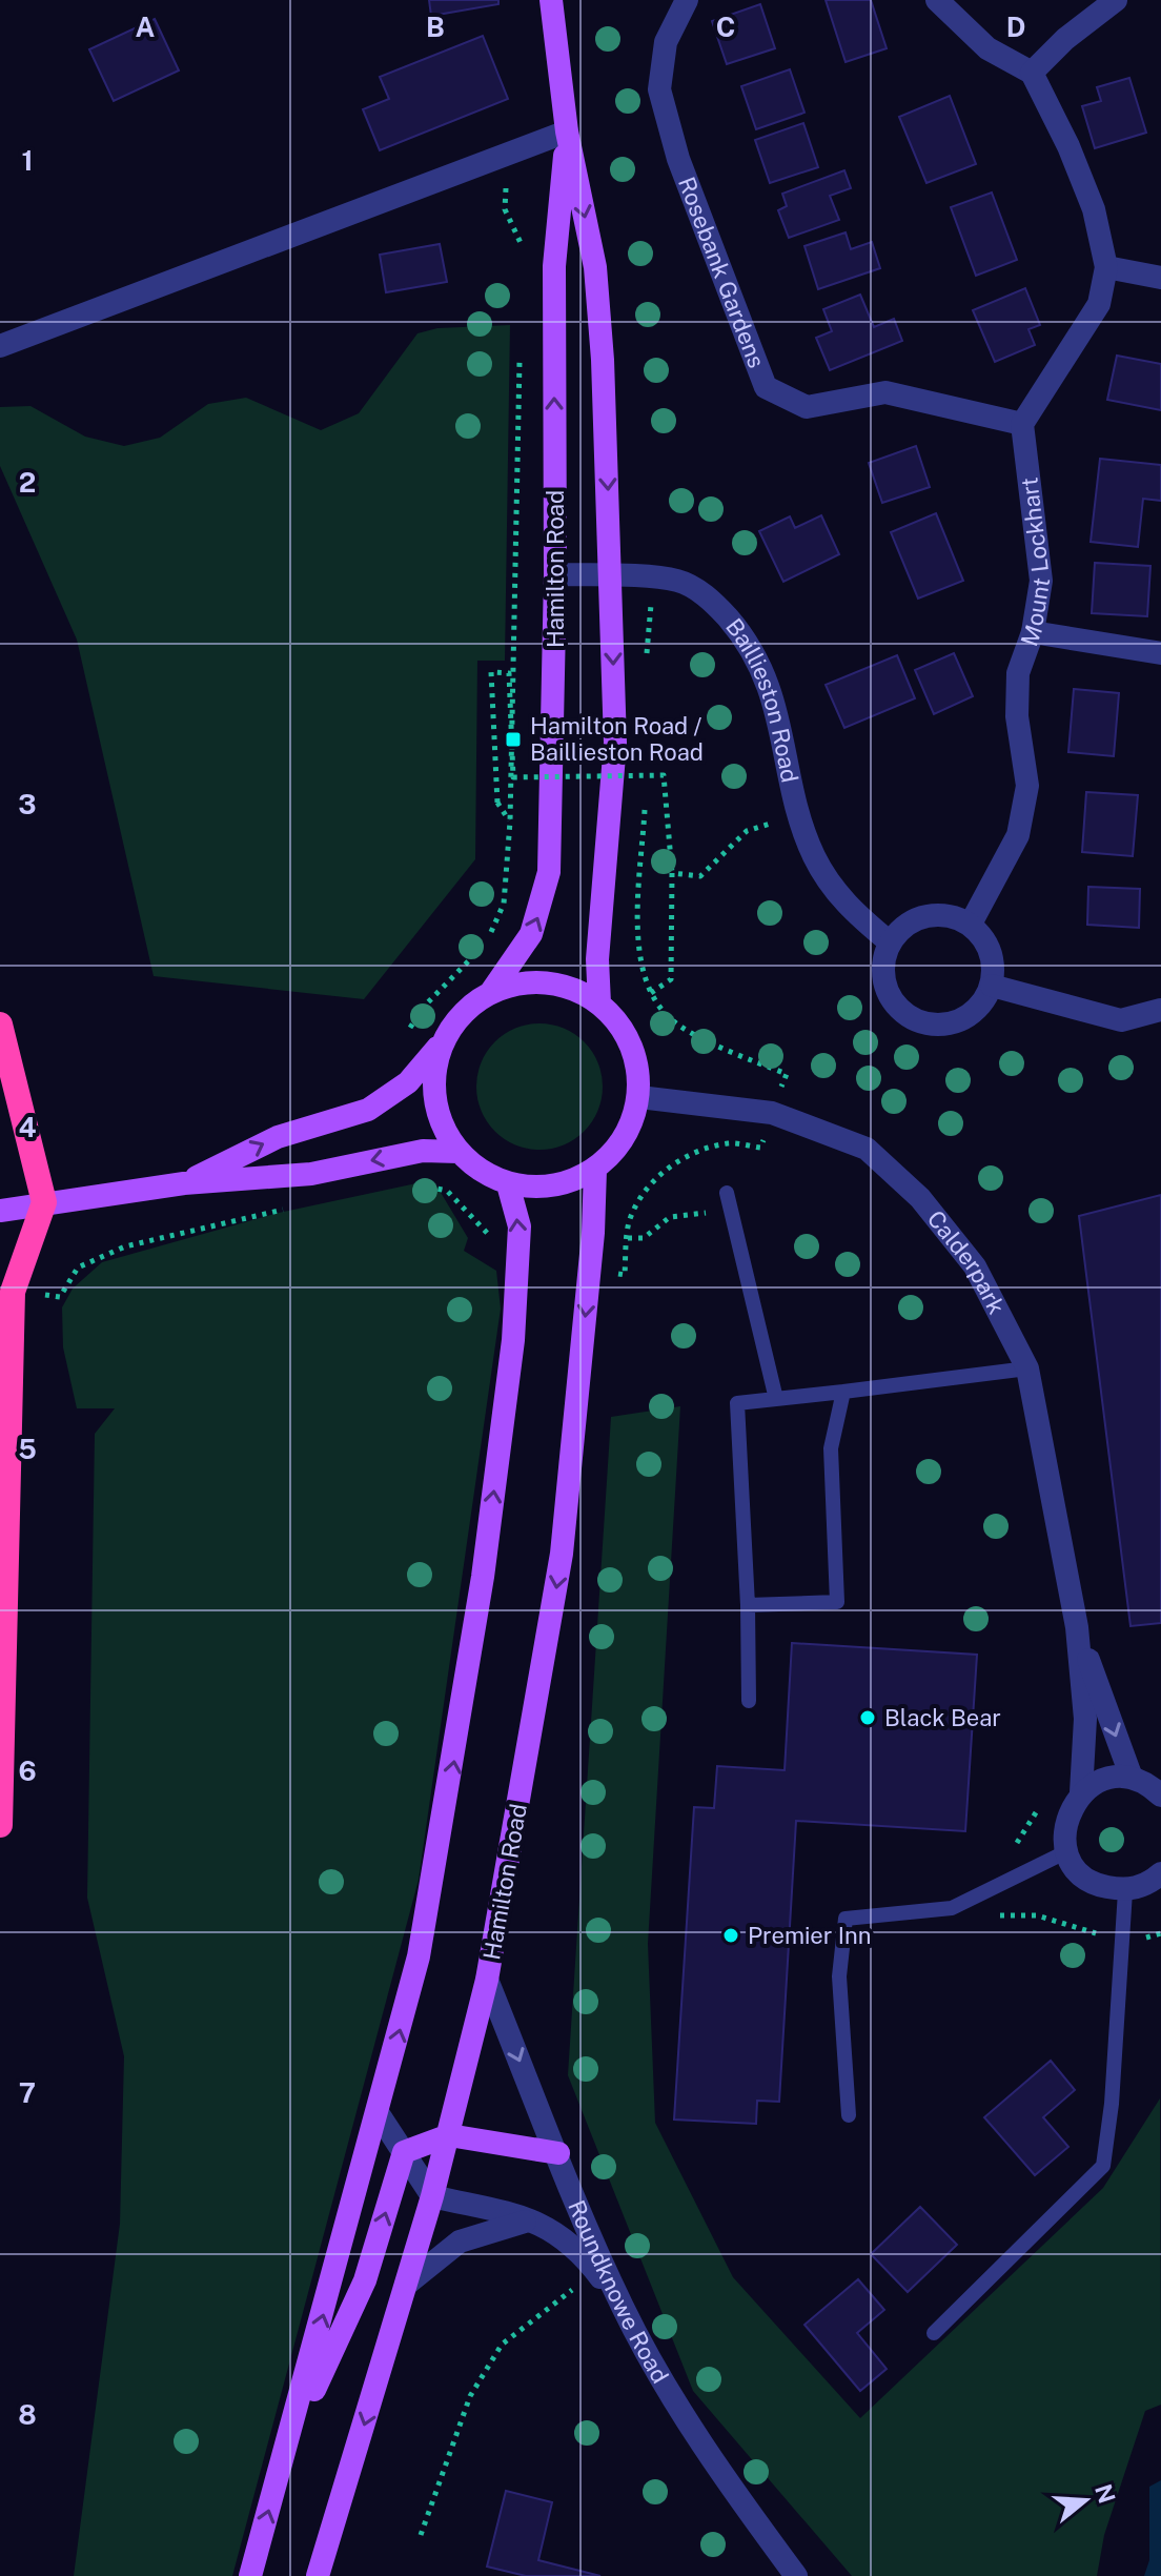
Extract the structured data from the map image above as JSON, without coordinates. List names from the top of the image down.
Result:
{
  "streets": {
    "main road": ["Hamilton Road"],
    "street": [
      "Rosebank Gardens",
      "Mount Lockhart",
      "Baillieston Road",
      "Calderpark",
      "Roundknowe Road"
    ]
  },
  "crossings": [
    ["Rosebank Gardens", "Mount Lockhart"],
    ["Mount Lockhart", "Baillieston Road"],
    ["Hamilton Road", "Baillieston Road"],
    ["Hamilton Road", "Calderpark"],
    ["Hamilton Road", "Roundknowe Road"]
  ],
  "places": {
    "transit": ["Hamilton Road / Baillieston Road"],
    "other": ["Black Bear", "Premier Inn"]
  },
  "north": "right",
  "grid": {
    "columns": [
      "A",
      "B",
      "C",
      "D"
    ],
    "rows": [
      "1",
      "2",
      "3",
      "4",
      "5",
      "6",
      "7",
      "8"
    ]
  }
}
